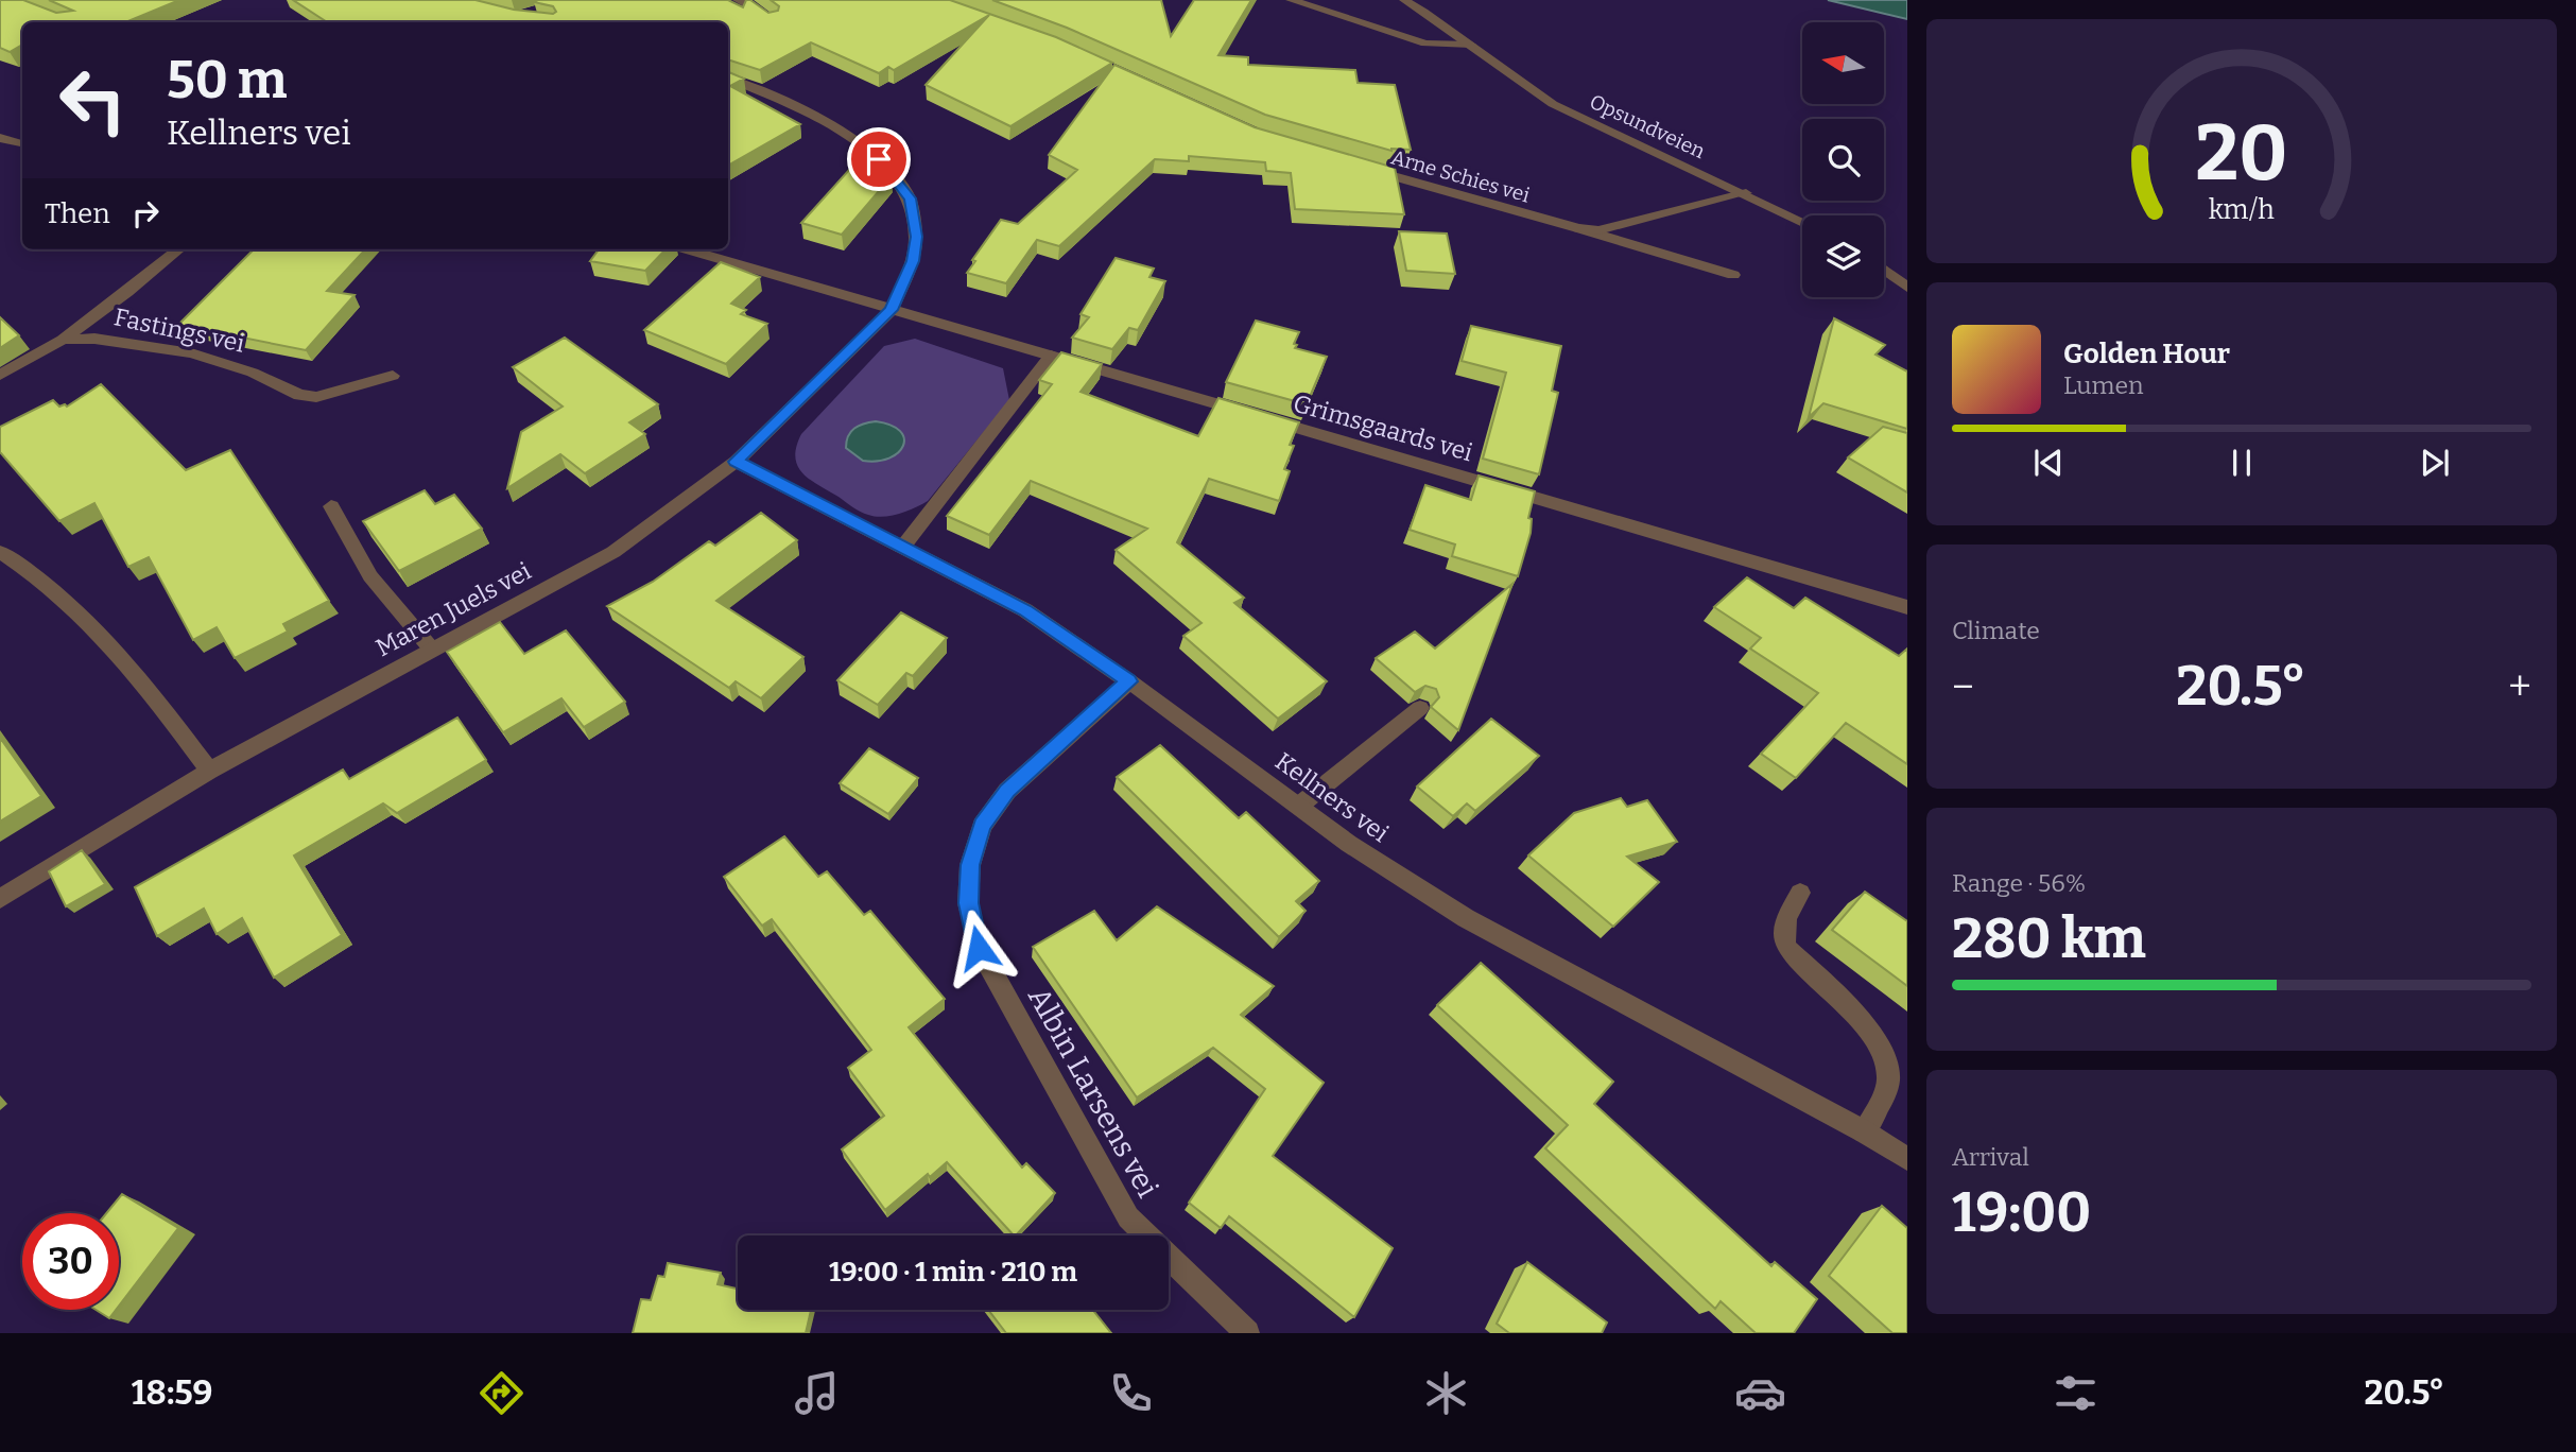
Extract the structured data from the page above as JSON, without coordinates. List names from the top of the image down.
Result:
{
  "streets": {
    "street": [
      "Opsundveien",
      "Arne Schies vei",
      "Fastings vei",
      "Grimsgaards vei",
      "Maren Juels vei",
      "Kellners vei",
      "Albin Larsens vei"
    ]
  },
  "crossings": [
    ["Opsundveien", "Arne Schies vei"],
    ["Grimsgaards vei", "Maren Juels vei"],
    ["Maren Juels vei", "Kellners vei"],
    ["Kellners vei", "Albin Larsens vei"]
  ],
  "north": "left",
  "page": {
    "turn": ["50 m", "Kellners vei"],
    "then": "Then",
    "song": ["Golden Hour", "Lumen"],
    "tile": [
      "Climate",
      ["Range · 56%", "280 km"],
      ["Arrival", "19:00"]
    ],
    "heat": ["−", "20.5°", "+"],
    "limit": "30",
    "trip": "19:00 · 1 min · 210 m",
    "tabs": ["18:59", "20.5°"],
    "gauge": ["20", "km/h"]
  }
}
